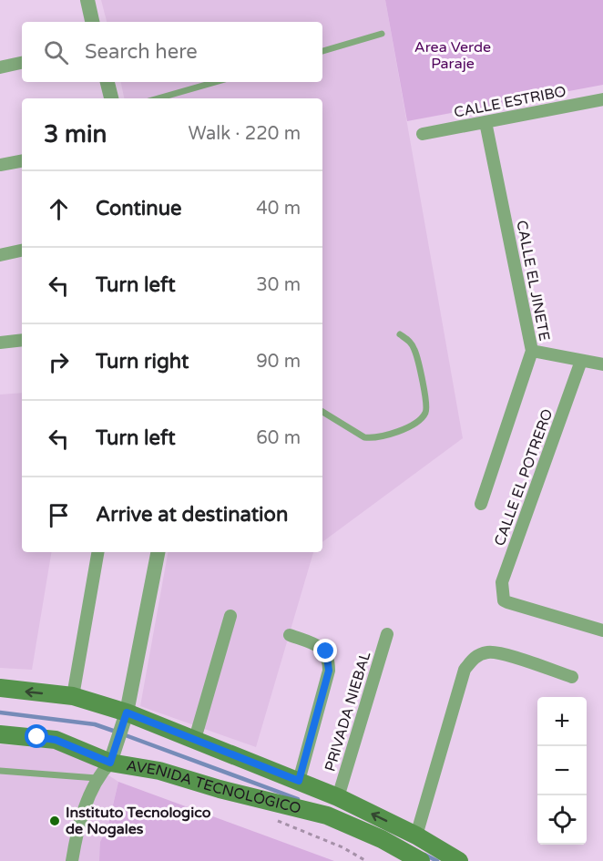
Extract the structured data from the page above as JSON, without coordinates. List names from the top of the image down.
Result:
{
  "streets": {
    "main road": ["AVENIDA TECNOLÓGICO"],
    "street": [
      "CALLE ESTRIBO",
      "CALLE EL JINETE",
      "CALLE EL POTRERO",
      "PRIVADA NIEBAL"
    ]
  },
  "crossings": [
    ["CALLE ESTRIBO", "CALLE EL JINETE"],
    ["PRIVADA NIEBAL", "AVENIDA TECNOLÓGICO"]
  ],
  "parks": ["Area Verde Paraje"],
  "places": ["Instituto Tecnologico de Nogales"],
  "page": {
    "search": "Search here",
    "heading": ["3 min", "Walk · 220 m"],
    "list": [
      ["Continue", "40 m"],
      ["Turn left", "30 m"],
      ["Turn right", "90 m"],
      ["Turn left", "60 m"],
      "Arrive at destination"
    ],
    "map_buttons": ["+", "−"]
  }
}
